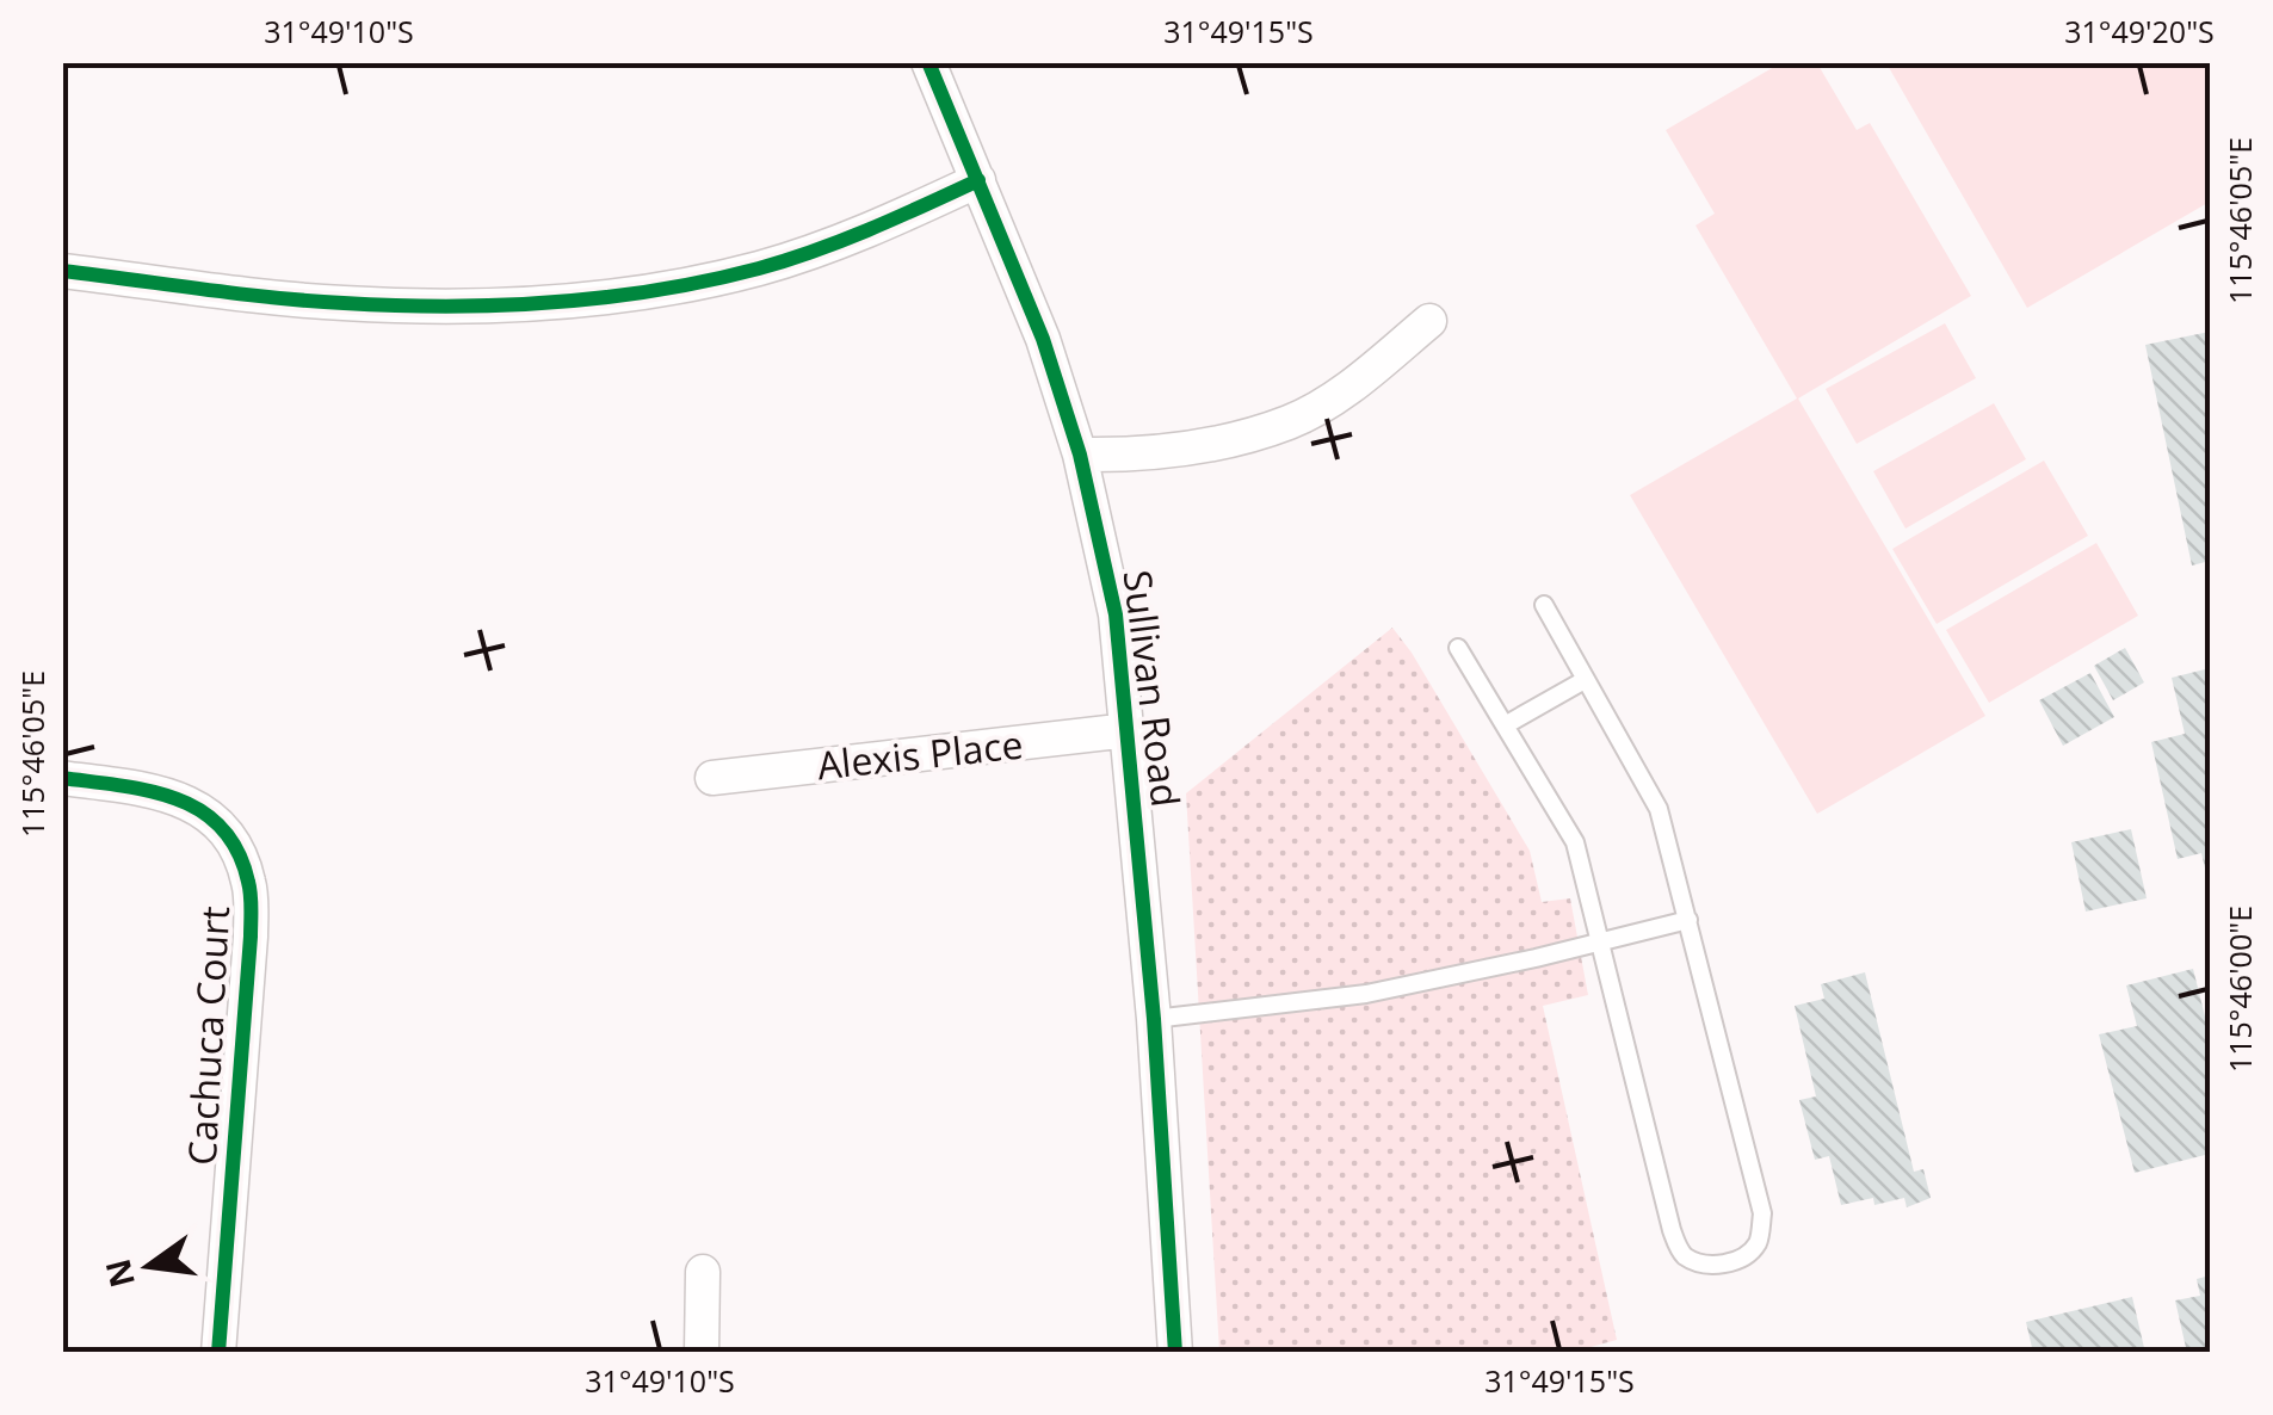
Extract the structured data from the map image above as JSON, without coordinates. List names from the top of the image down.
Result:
{
  "streets": {
    "street": ["Sullivan Road", "Alexis Place", "Cachuca Court"]
  },
  "crossings": [
    ["Sullivan Road", "Alexis Place"]
  ],
  "north": "left",
  "coordinates": [
    "31°49'10\"S",
    "31°49'15\"S",
    "31°49'20\"S",
    "115°46'05\"E",
    "115°46'00\"E"
  ]
}
